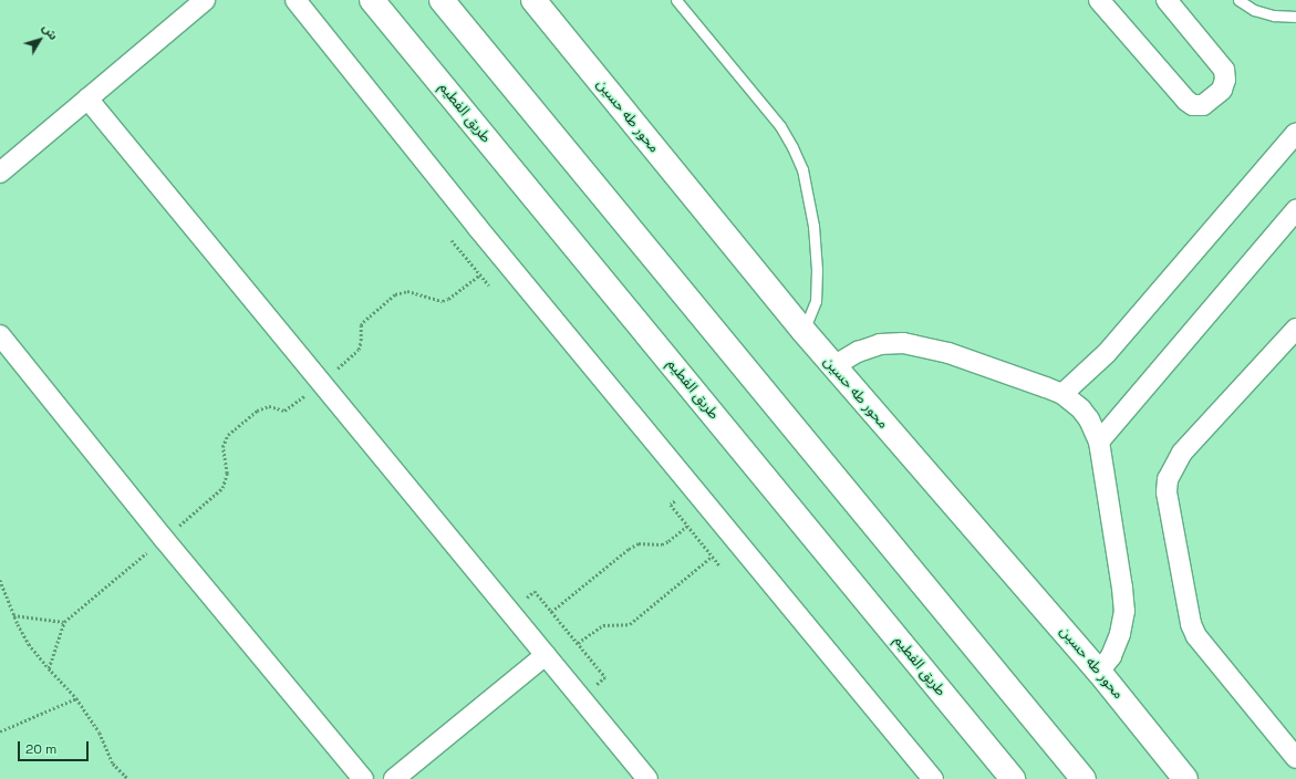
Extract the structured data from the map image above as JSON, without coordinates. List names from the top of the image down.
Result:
{
  "streets": {
    "main road": ["طريق الفطيم", "محور طه حسين"]
  },
  "scale_bar": "20 m",
  "north": "top right"
}
